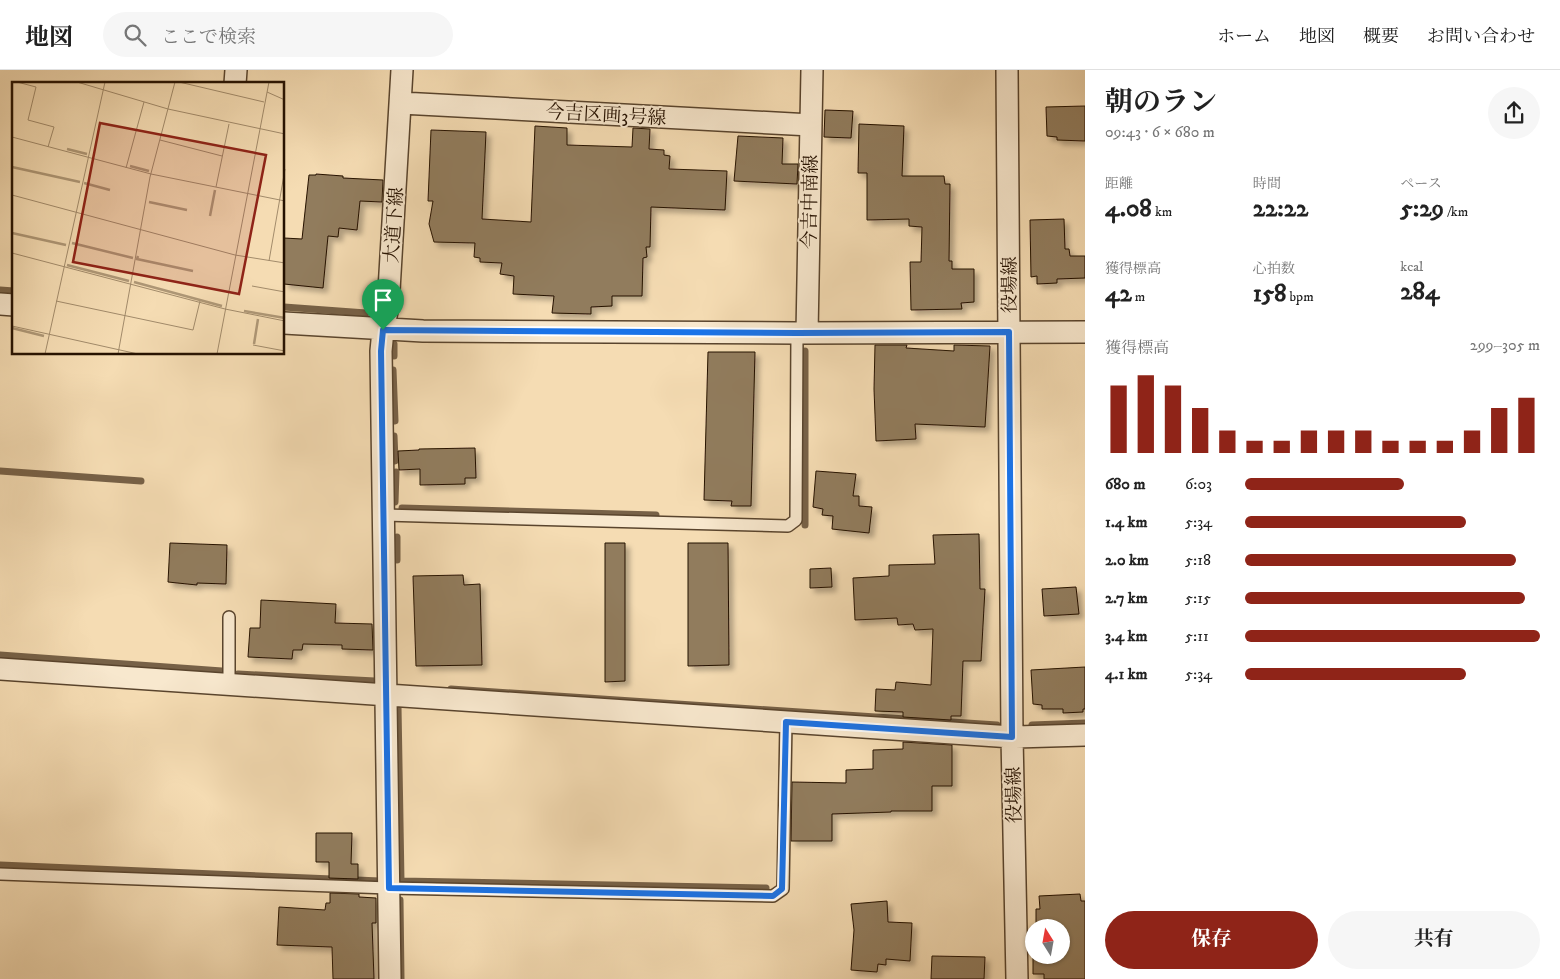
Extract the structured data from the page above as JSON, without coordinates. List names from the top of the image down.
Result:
{
  "streets": {
    "street": [
      "今吉区画3号線",
      "今吉中南線",
      "大道下線",
      "役場線"
    ]
  },
  "crossings": [
    ["今吉区画3号線", "今吉中南線"],
    ["今吉区画3号線", "大道下線"]
  ],
  "north": "top",
  "page": {
    "header": "地図",
    "search": "ここで検索",
    "nav": [
      "ホーム",
      "地図",
      "概要",
      "お問い合わせ"
    ],
    "heading": ["朝のラン", "09:43 · 6 × 680 m"],
    "stats": [
      ["距離", "4.08 km"],
      ["時間", "22:22"],
      ["ペース", "5:29 /km"],
      ["獲得標高", "42 m"],
      ["心拍数", "158 bpm"],
      ["kcal", "284"]
    ],
    "chart": ["獲得標高", "299–305 m"],
    "list": [
      {
        "name": "680 m",
        "note": "6:03"
      },
      {
        "name": "1.4 km",
        "note": "5:34"
      },
      {
        "name": "2.0 km",
        "note": "5:18"
      },
      {
        "name": "2.7 km",
        "note": "5:15"
      },
      {
        "name": "3.4 km",
        "note": "5:11"
      },
      {
        "name": "4.1 km",
        "note": "5:34"
      }
    ],
    "buttons": ["保存", "共有"]
  }
}
